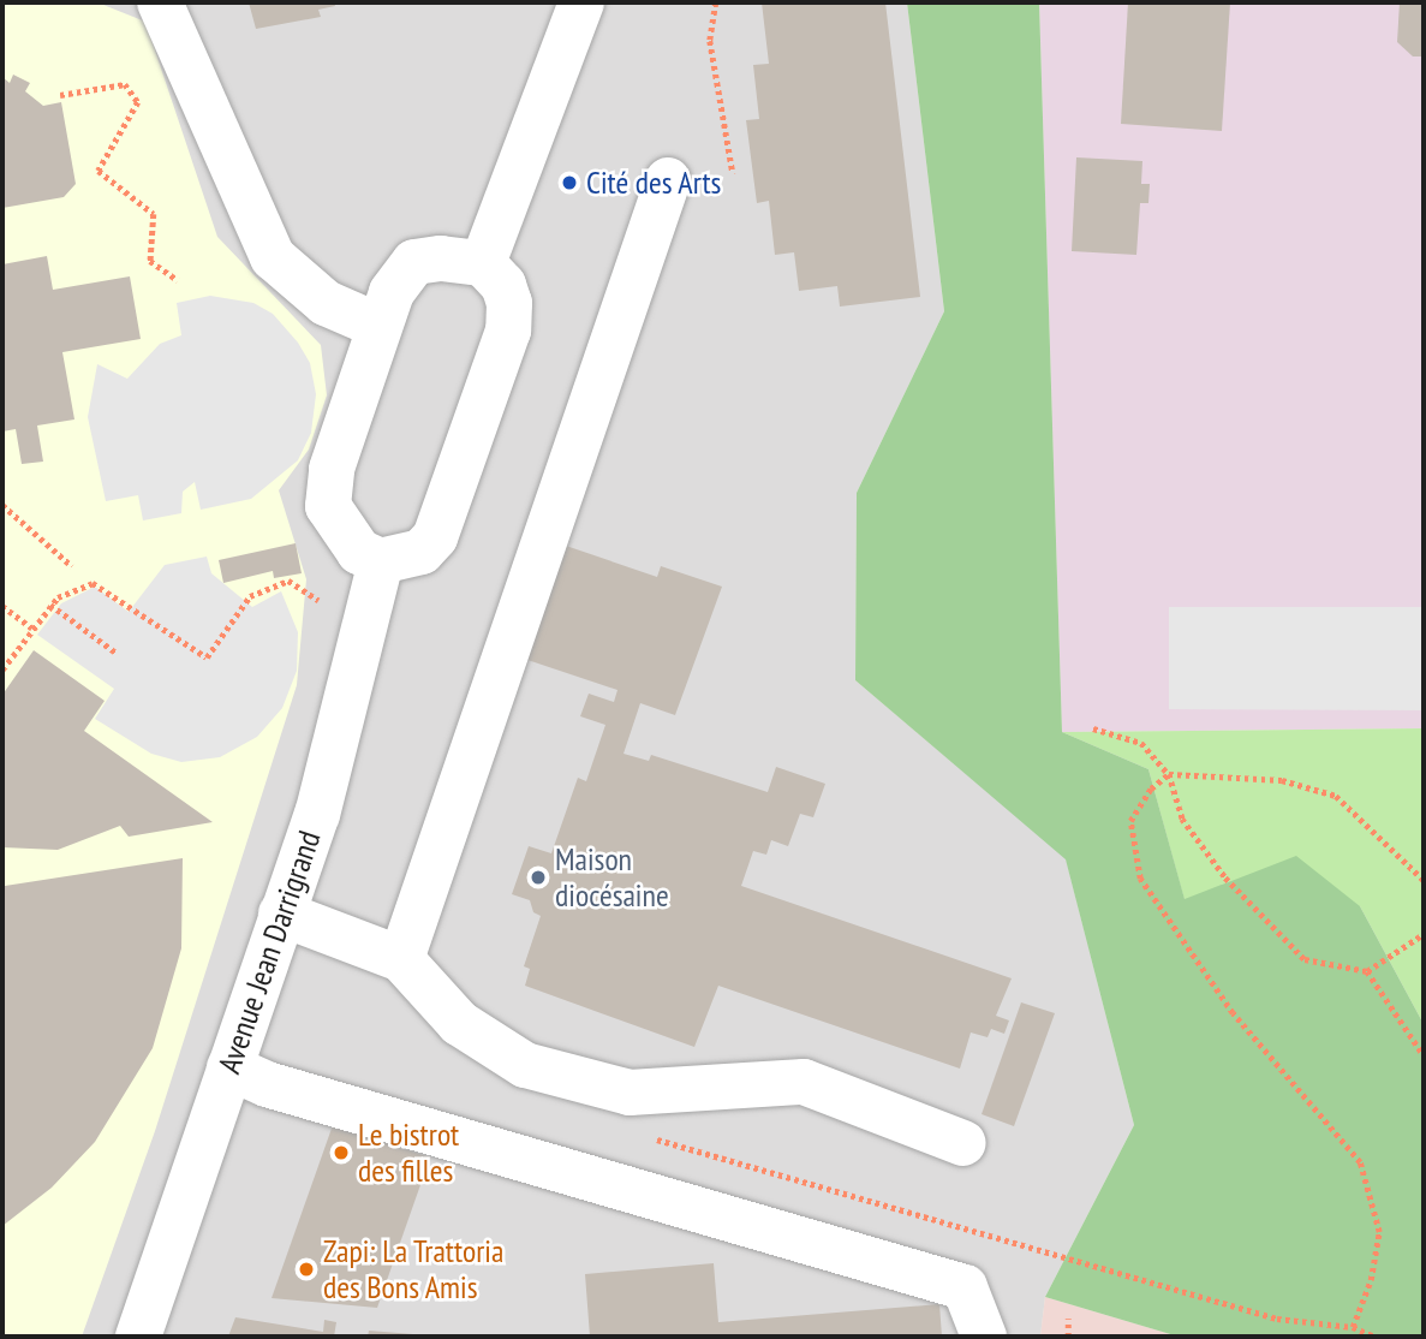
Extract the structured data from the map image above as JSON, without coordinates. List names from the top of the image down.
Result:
{
  "streets": {
    "street": ["Avenue Jean Darrigrand"]
  },
  "places": [
    "Cité des Arts",
    "Maison diocésaine",
    "Le bistrot des filles",
    "Zapi: La Trattoria des Bons Amis"
  ]
}
